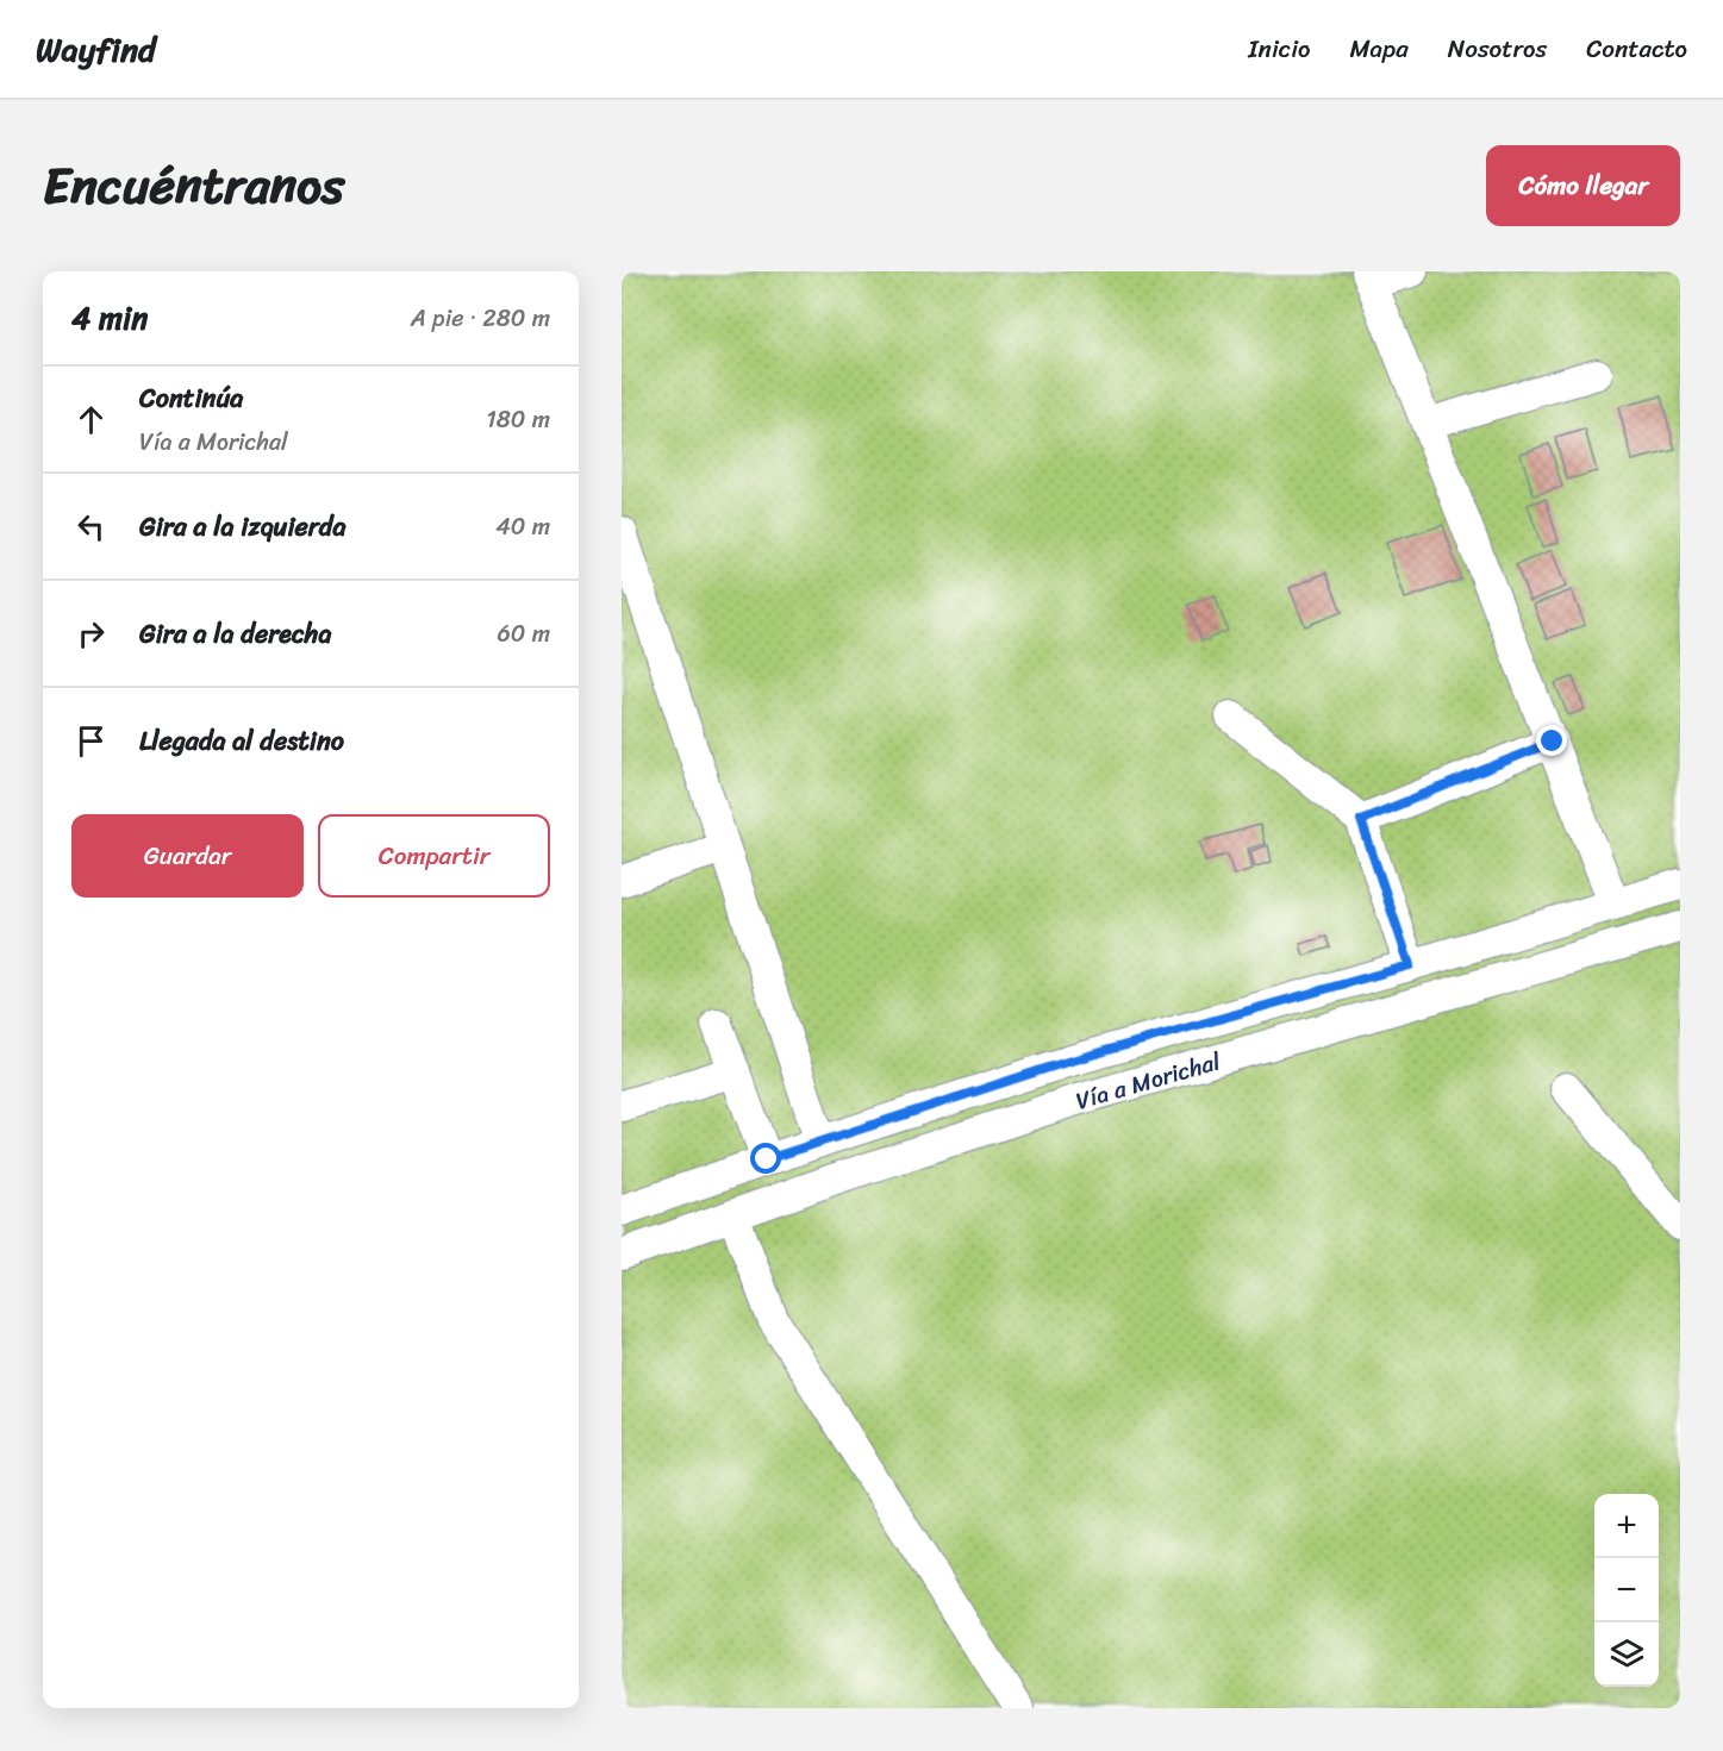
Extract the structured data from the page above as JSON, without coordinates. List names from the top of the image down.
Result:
{
  "streets": {
    "street": ["Vía a Morichal"]
  },
  "page": {
    "header": "Wayfind",
    "nav": [
      "Inicio",
      "Mapa",
      "Nosotros",
      "Contacto"
    ],
    "title": "Encuéntranos",
    "buttons": [
      "Cómo llegar",
      ["Guardar", "Compartir"]
    ],
    "heading": ["4 min", "A pie · 280 m"],
    "list": [
      ["Continúa", "Vía a Morichal", "180 m"],
      ["Gira a la izquierda", "40 m"],
      ["Gira a la derecha", "60 m"],
      "Llegada al destino"
    ],
    "map_buttons": ["+", "−"]
  }
}
